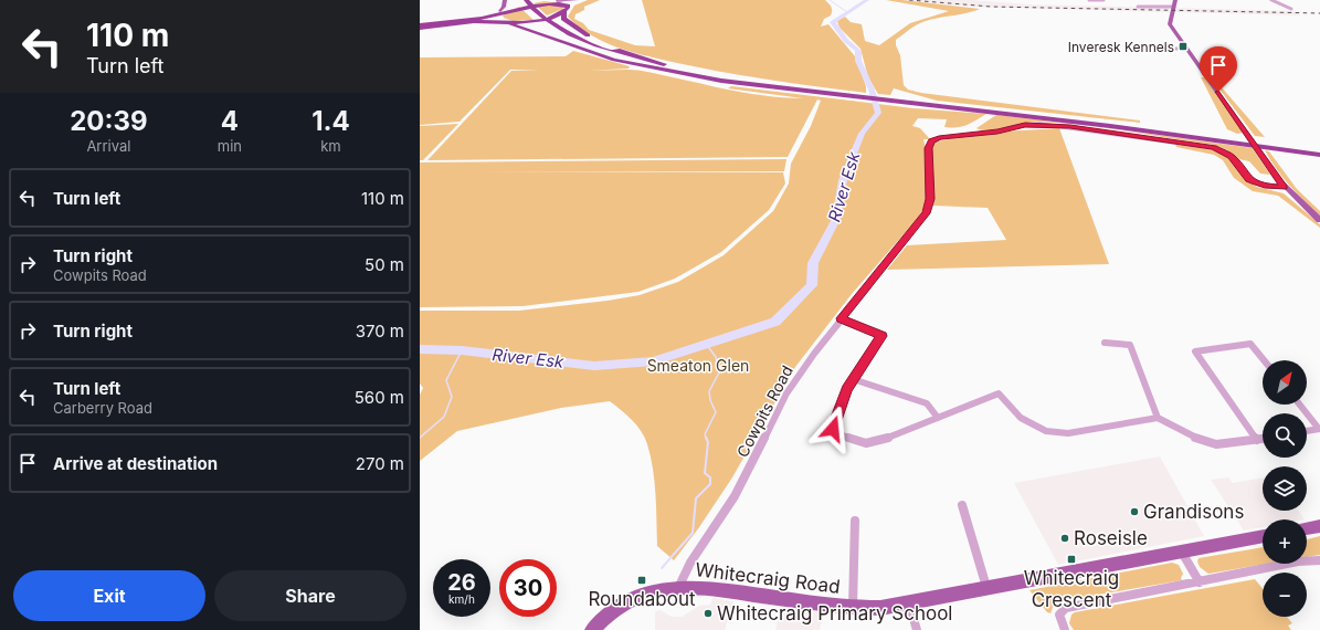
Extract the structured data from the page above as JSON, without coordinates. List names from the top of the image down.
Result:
{
  "streets": {
    "main road": ["Whitecraig Road"],
    "street": ["Cowpits Road"]
  },
  "crossings": [
    ["Cowpits Road", "Whitecraig Road"]
  ],
  "water": ["River Esk"],
  "parks": ["Smeaton Glen"],
  "places": {
    "transit": ["Inveresk Kennels", "Whitecraig Crescent", "Roundabout"],
    "other": ["Grandisons", "Roseisle", "Whitecraig Primary School"]
  },
  "north": "top right",
  "page": {
    "turn": ["110 m", "Turn left"],
    "eta": [
      "20:39",
      "Arrival",
      "4",
      "min",
      "1.4",
      "km"
    ],
    "list": [
      {
        "name": "Turn left",
        "value": "110 m"
      },
      {
        "name": "Turn right",
        "note": "Cowpits Road",
        "value": "50 m"
      },
      {
        "name": "Turn right",
        "value": "370 m"
      },
      {
        "name": "Turn left",
        "note": "Carberry Road",
        "value": "560 m"
      },
      {
        "name": "Arrive at destination",
        "value": "270 m"
      }
    ],
    "map_buttons": ["+", "−"],
    "speed": "26 km/h",
    "limit": "30",
    "buttons": ["Exit", "Share"]
  }
}
